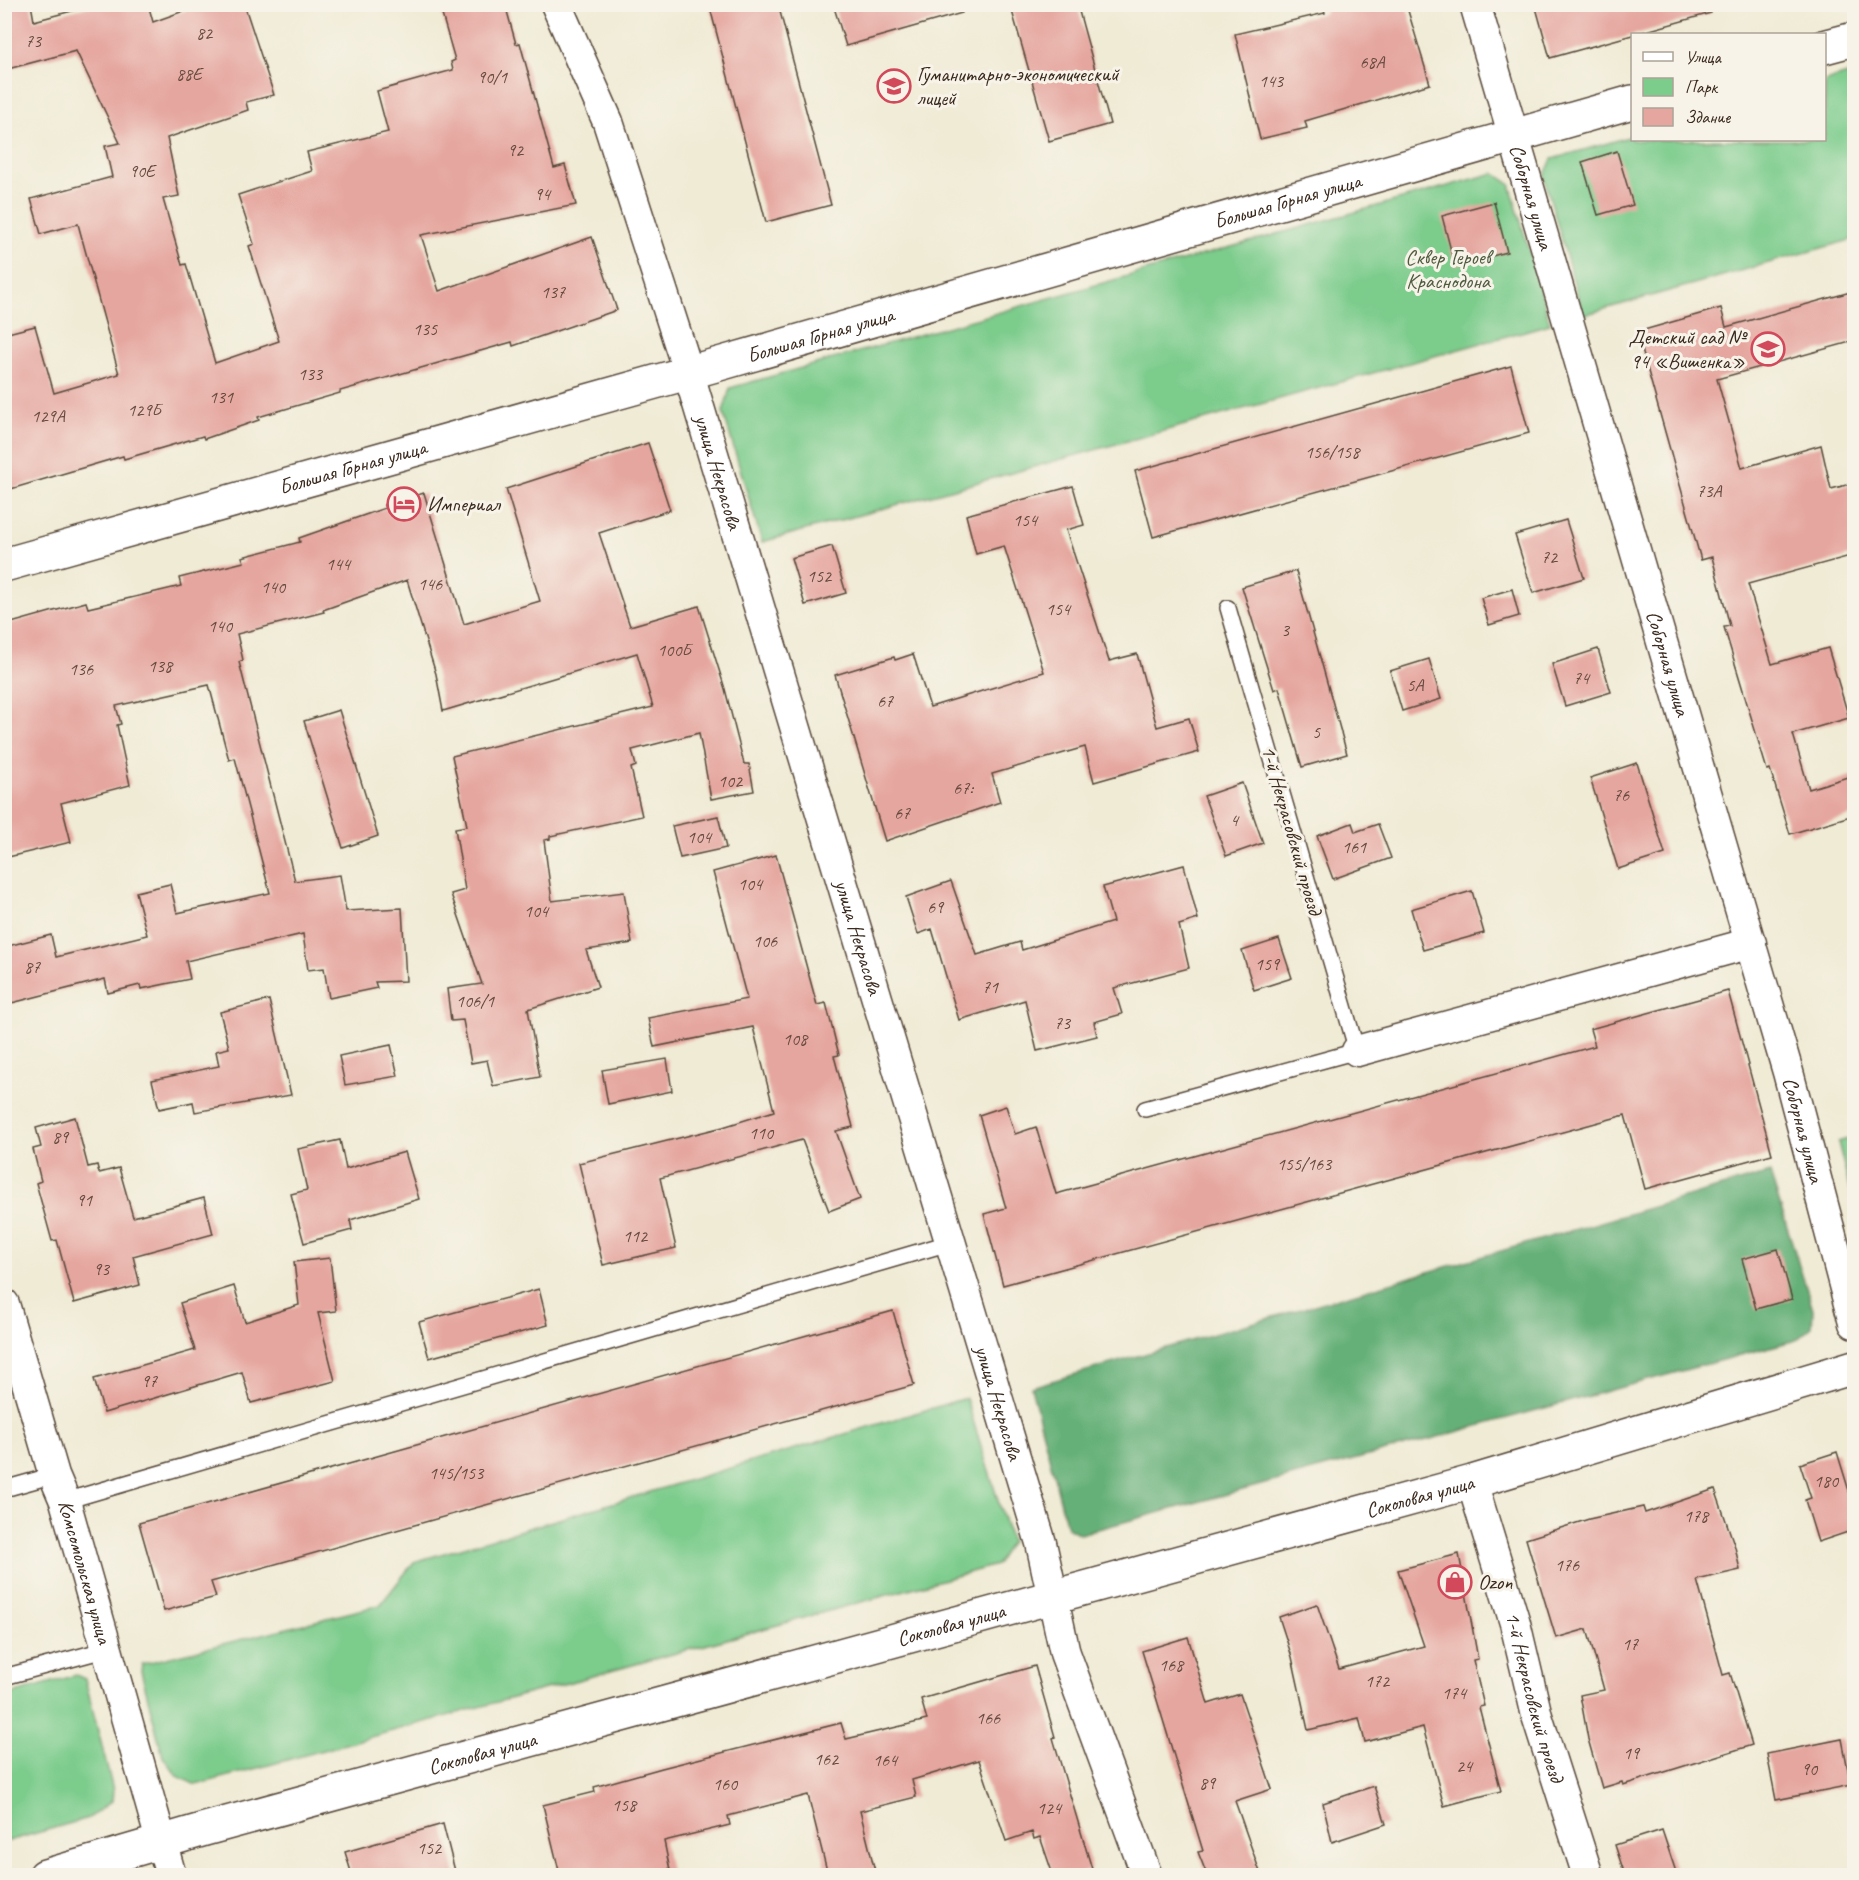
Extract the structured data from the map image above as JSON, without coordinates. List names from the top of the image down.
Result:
{
  "streets": {
    "main road": ["Большая Горная улица", "Соколовая улица"],
    "street": [
      "Соборная улица",
      "улица Некрасова",
      "1-й Некрасовский проезд",
      "Комсомольская улица"
    ]
  },
  "crossings": [
    ["Соборная улица", "Большая Горная улица"],
    ["Большая Горная улица", "улица Некрасова"],
    ["улица Некрасова", "Соколовая улица"],
    ["1-й Некрасовский проезд", "Соколовая улица"],
    ["Соколовая улица", "Комсомольская улица"]
  ],
  "parks": ["Сквер Героев Краснодона"],
  "places": {
    "school or university": ["Гуманитарно-экономический лицей", "Детский сад № 94 «Вишенка»"],
    "hotel": ["Империал"],
    "shop": ["Ozon"]
  },
  "house_numbers": [
    "82",
    "73",
    "68А",
    "88Е",
    "90/1",
    "143",
    "92",
    "90Е",
    "94",
    "137",
    "135",
    "133",
    "131",
    "129Б",
    "129А",
    "156/158",
    "73А",
    "154",
    "72",
    "144",
    "152",
    "146",
    "140",
    "154",
    "140",
    "3",
    "100Б",
    "138",
    "136",
    "74",
    "5А",
    "67",
    "5",
    "102",
    "67:",
    "76",
    "67",
    "4",
    "104",
    "161",
    "104",
    "69",
    "104",
    "106",
    "159",
    "87",
    "71",
    "106/1",
    "73",
    "108",
    "110",
    "89",
    "155/163",
    "91",
    "112",
    "93",
    "97",
    "145/153",
    "180",
    "178",
    "176",
    "17",
    "168",
    "172",
    "174",
    "166",
    "19",
    "162",
    "164",
    "24",
    "90",
    "89",
    "160",
    "158",
    "124",
    "152"
  ],
  "legend": ["Улица", "Парк", "Здание"]
}
